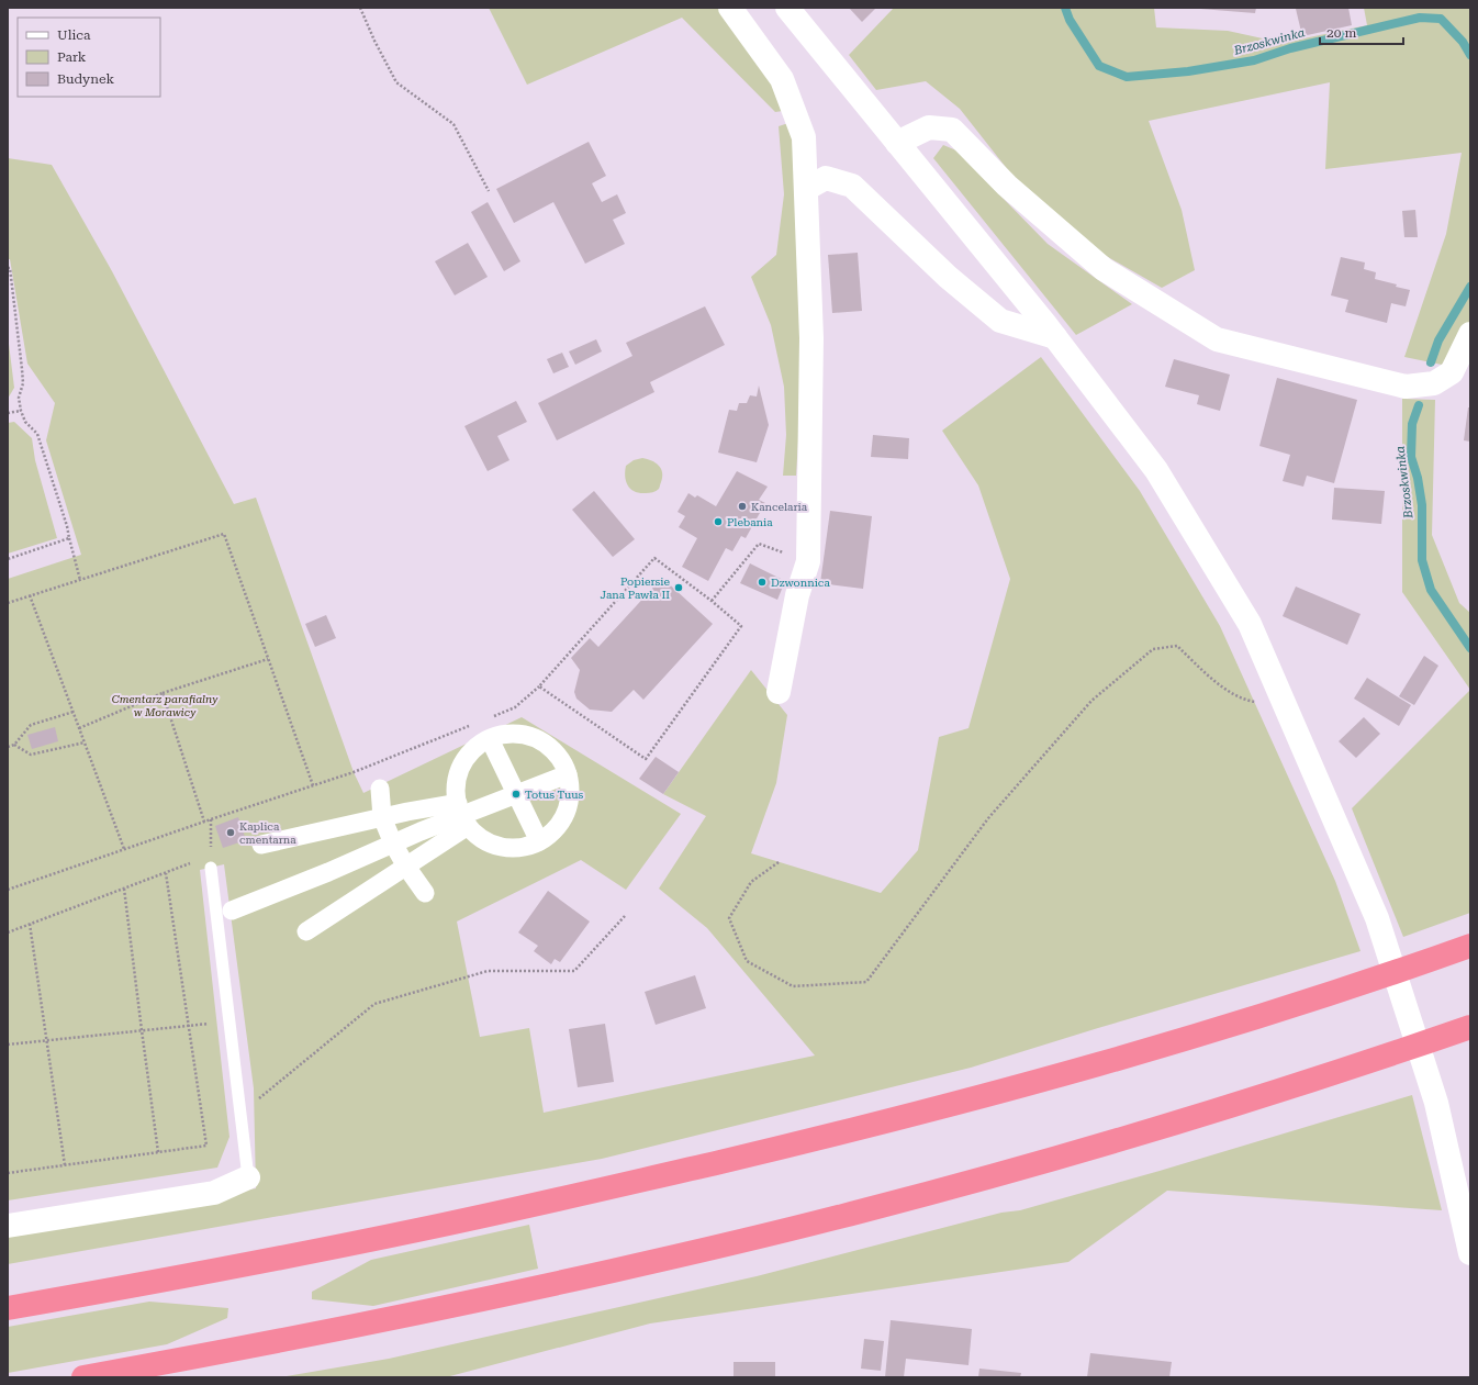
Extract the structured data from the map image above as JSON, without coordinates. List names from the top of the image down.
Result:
{
  "water": ["Brzoskwinka"],
  "parks": ["Cmentarz parafialny w Morawicy"],
  "places": [
    "Kancelaria",
    "Plebania",
    "Dzwonnica",
    "Popiersie Jana Pawła II",
    "Totus Tuus",
    "Kaplica cmentarna"
  ],
  "legend": ["Ulica", "Park", "Budynek"],
  "scale_bar": "20 m"
}
